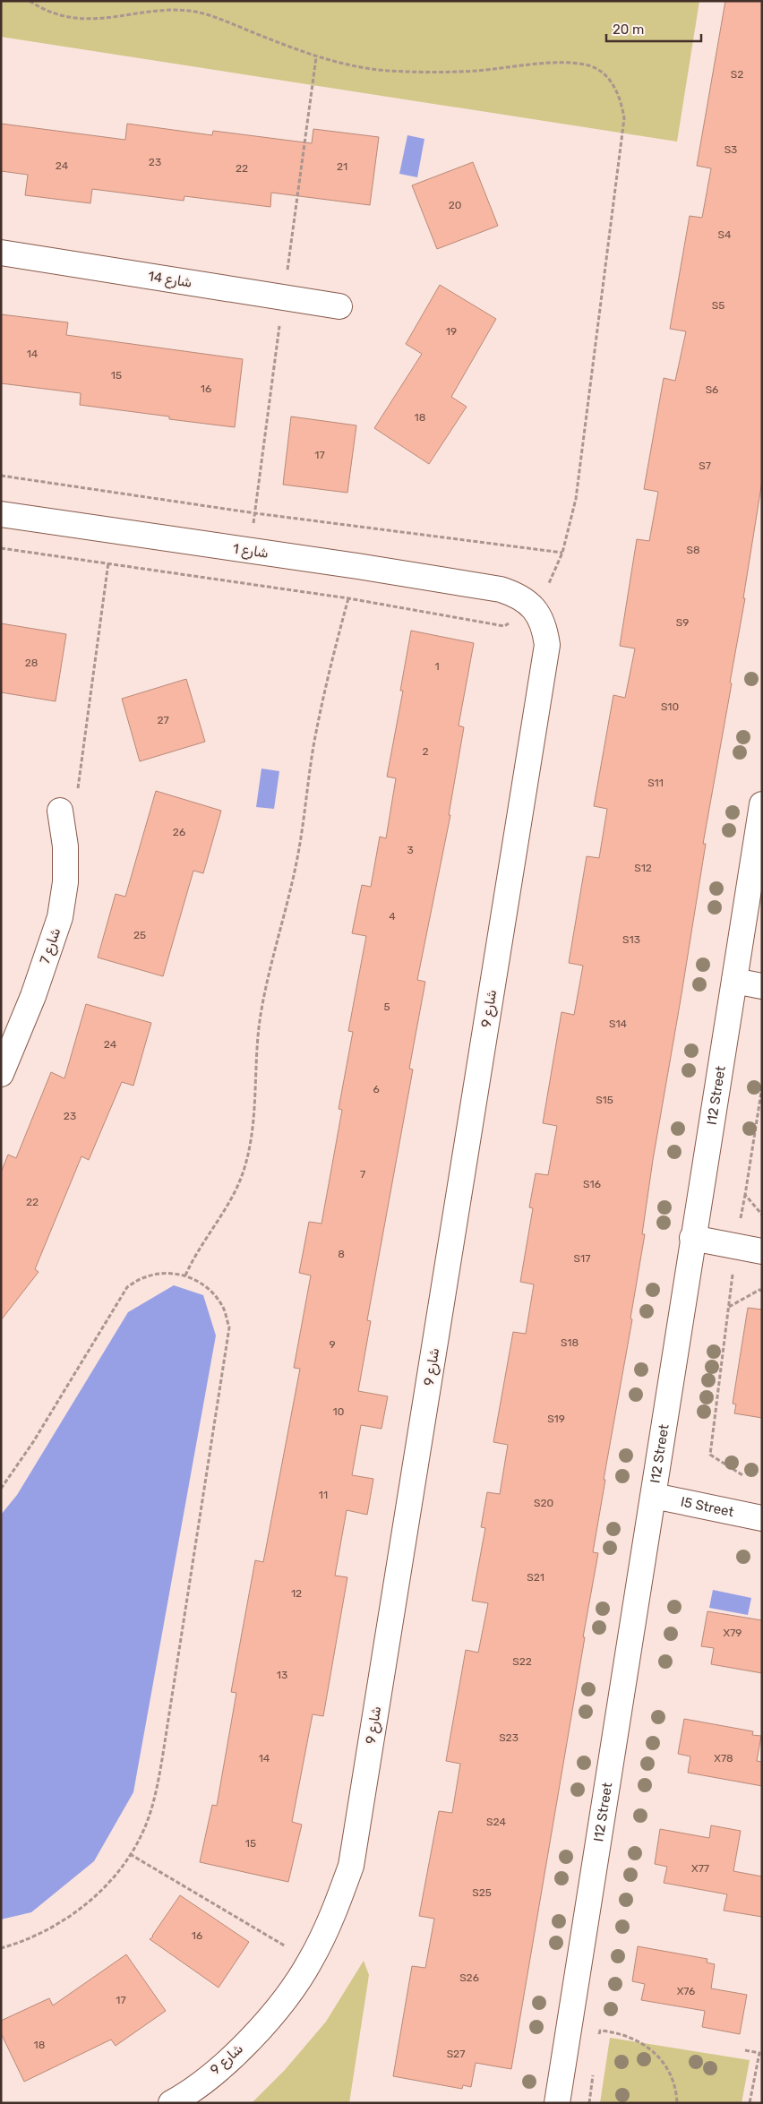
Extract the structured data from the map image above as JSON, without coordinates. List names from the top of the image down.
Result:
{
  "streets": {
    "street": [
      "شارع 14",
      "شارع 1",
      "شارع 7",
      "شارع 9",
      "I12 Street",
      "I5 Street"
    ]
  },
  "crossings": [
    ["شارع 1", "شارع 9"],
    ["I12 Street", "I5 Street"]
  ],
  "house_numbers": [
    "S2",
    "S3",
    "23",
    "24",
    "21",
    "22",
    "20",
    "S4",
    "S5",
    "19",
    "14",
    "15",
    "16",
    "S6",
    "18",
    "17",
    "S7",
    "S8",
    "S9",
    "28",
    "1",
    "S10",
    "27",
    "2",
    "S11",
    "26",
    "3",
    "S12",
    "4",
    "25",
    "S13",
    "5",
    "S14",
    "24",
    "6",
    "S15",
    "23",
    "7",
    "S16",
    "22",
    "8",
    "S17",
    "S18",
    "9",
    "10",
    "S19",
    "11",
    "S20",
    "S21",
    "12",
    "X79",
    "S22",
    "13",
    "S23",
    "14",
    "X78",
    "S24",
    "15",
    "X77",
    "S25",
    "16",
    "S26",
    "X76",
    "17",
    "18",
    "S27"
  ],
  "scale_bar": "20 m"
}
